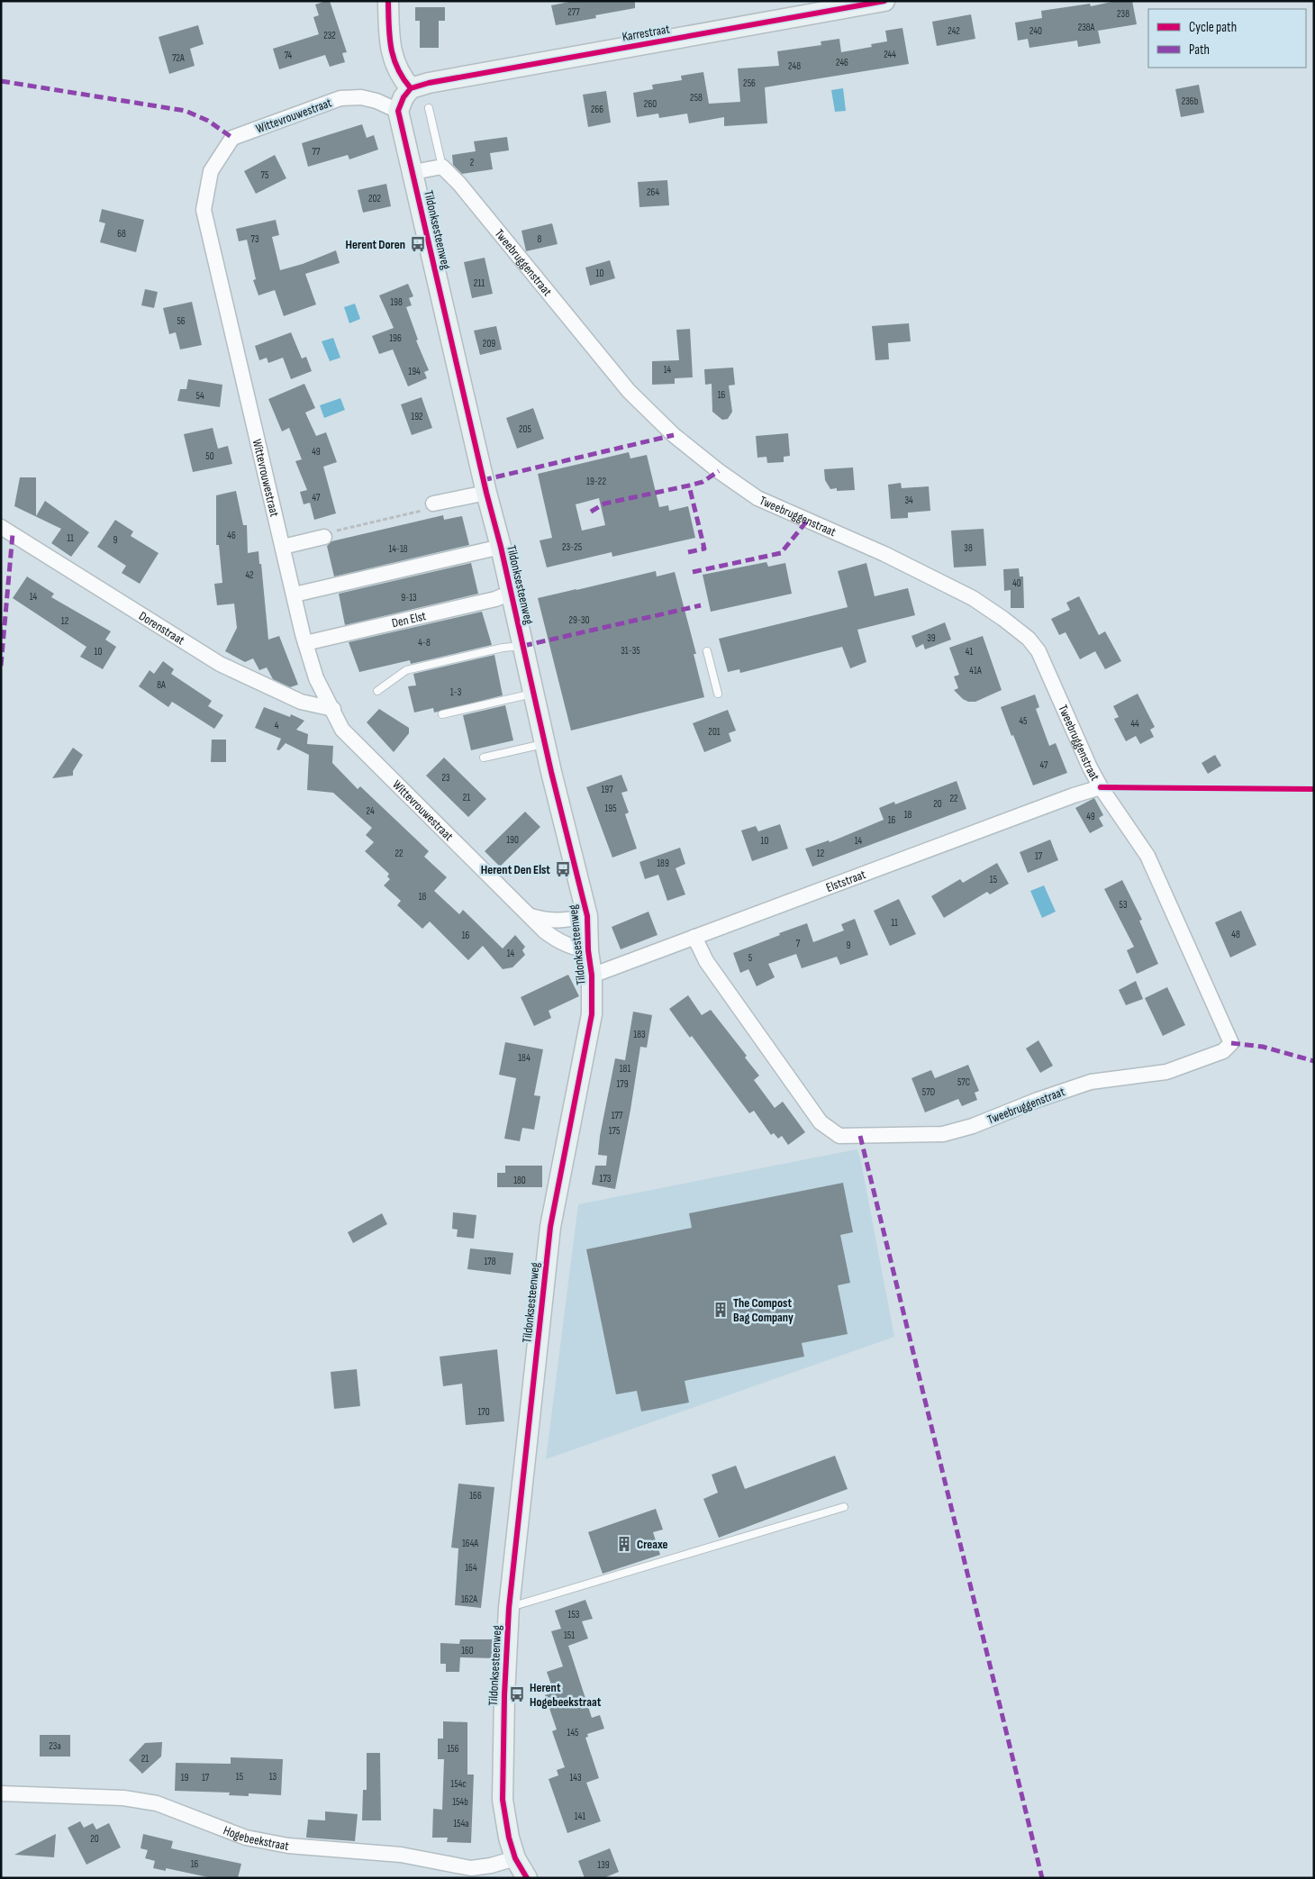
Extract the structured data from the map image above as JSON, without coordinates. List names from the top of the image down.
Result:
{
  "streets": {
    "street": [
      "Karrestraat",
      "Wittevrouwestraat",
      "Tildonksesteenweg",
      "Tweebruggenstraat",
      "Den Elst",
      "Dorenstraat",
      "Elststraat",
      "Hogebeekstraat"
    ]
  },
  "crossings": [
    ["Wittevrouwestraat", "Tildonksesteenweg"],
    ["Wittevrouwestraat", "Den Elst"],
    ["Wittevrouwestraat", "Dorenstraat"],
    ["Tildonksesteenweg", "Den Elst"],
    ["Tildonksesteenweg", "Elststraat"],
    ["Tildonksesteenweg", "Hogebeekstraat"],
    ["Tweebruggenstraat", "Elststraat"]
  ],
  "places": {
    "bus stop": ["Herent Doren", "Herent Den Elst", "Herent Hogebeekstraat"],
    "building": ["The Compost Bag Company", "Creaxe"]
  },
  "house_numbers": [
    "277",
    "238",
    "238A",
    "242",
    "240",
    "232",
    "244",
    "74",
    "72A",
    "246",
    "248",
    "256",
    "258",
    "236b",
    "260",
    "266",
    "77",
    "2",
    "75",
    "264",
    "202",
    "68",
    "73",
    "8",
    "10",
    "211",
    "198",
    "56",
    "196",
    "209",
    "14",
    "194",
    "16",
    "54",
    "192",
    "205",
    "49",
    "50",
    "19-22",
    "47",
    "34",
    "46",
    "11",
    "9",
    "23-25",
    "38",
    "14-18",
    "42",
    "40",
    "14",
    "9-13",
    "29-30",
    "12",
    "39",
    "4-8",
    "31-35",
    "10",
    "41",
    "41A",
    "8A",
    "1-3",
    "45",
    "44",
    "4",
    "201",
    "47",
    "23",
    "197",
    "21",
    "22",
    "20",
    "195",
    "24",
    "18",
    "49",
    "16",
    "190",
    "10",
    "14",
    "22",
    "12",
    "17",
    "189",
    "15",
    "18",
    "53",
    "11",
    "48",
    "16",
    "7",
    "9",
    "14",
    "5",
    "183",
    "184",
    "181",
    "57C",
    "179",
    "57D",
    "177",
    "175",
    "173",
    "180",
    "178",
    "170",
    "166",
    "164A",
    "164",
    "162A",
    "153",
    "151",
    "160",
    "145",
    "23a",
    "156",
    "21",
    "15",
    "13",
    "19",
    "17",
    "143",
    "154c",
    "154b",
    "141",
    "154a",
    "20",
    "16",
    "139"
  ],
  "legend": ["Cycle path", "Path"]
}
